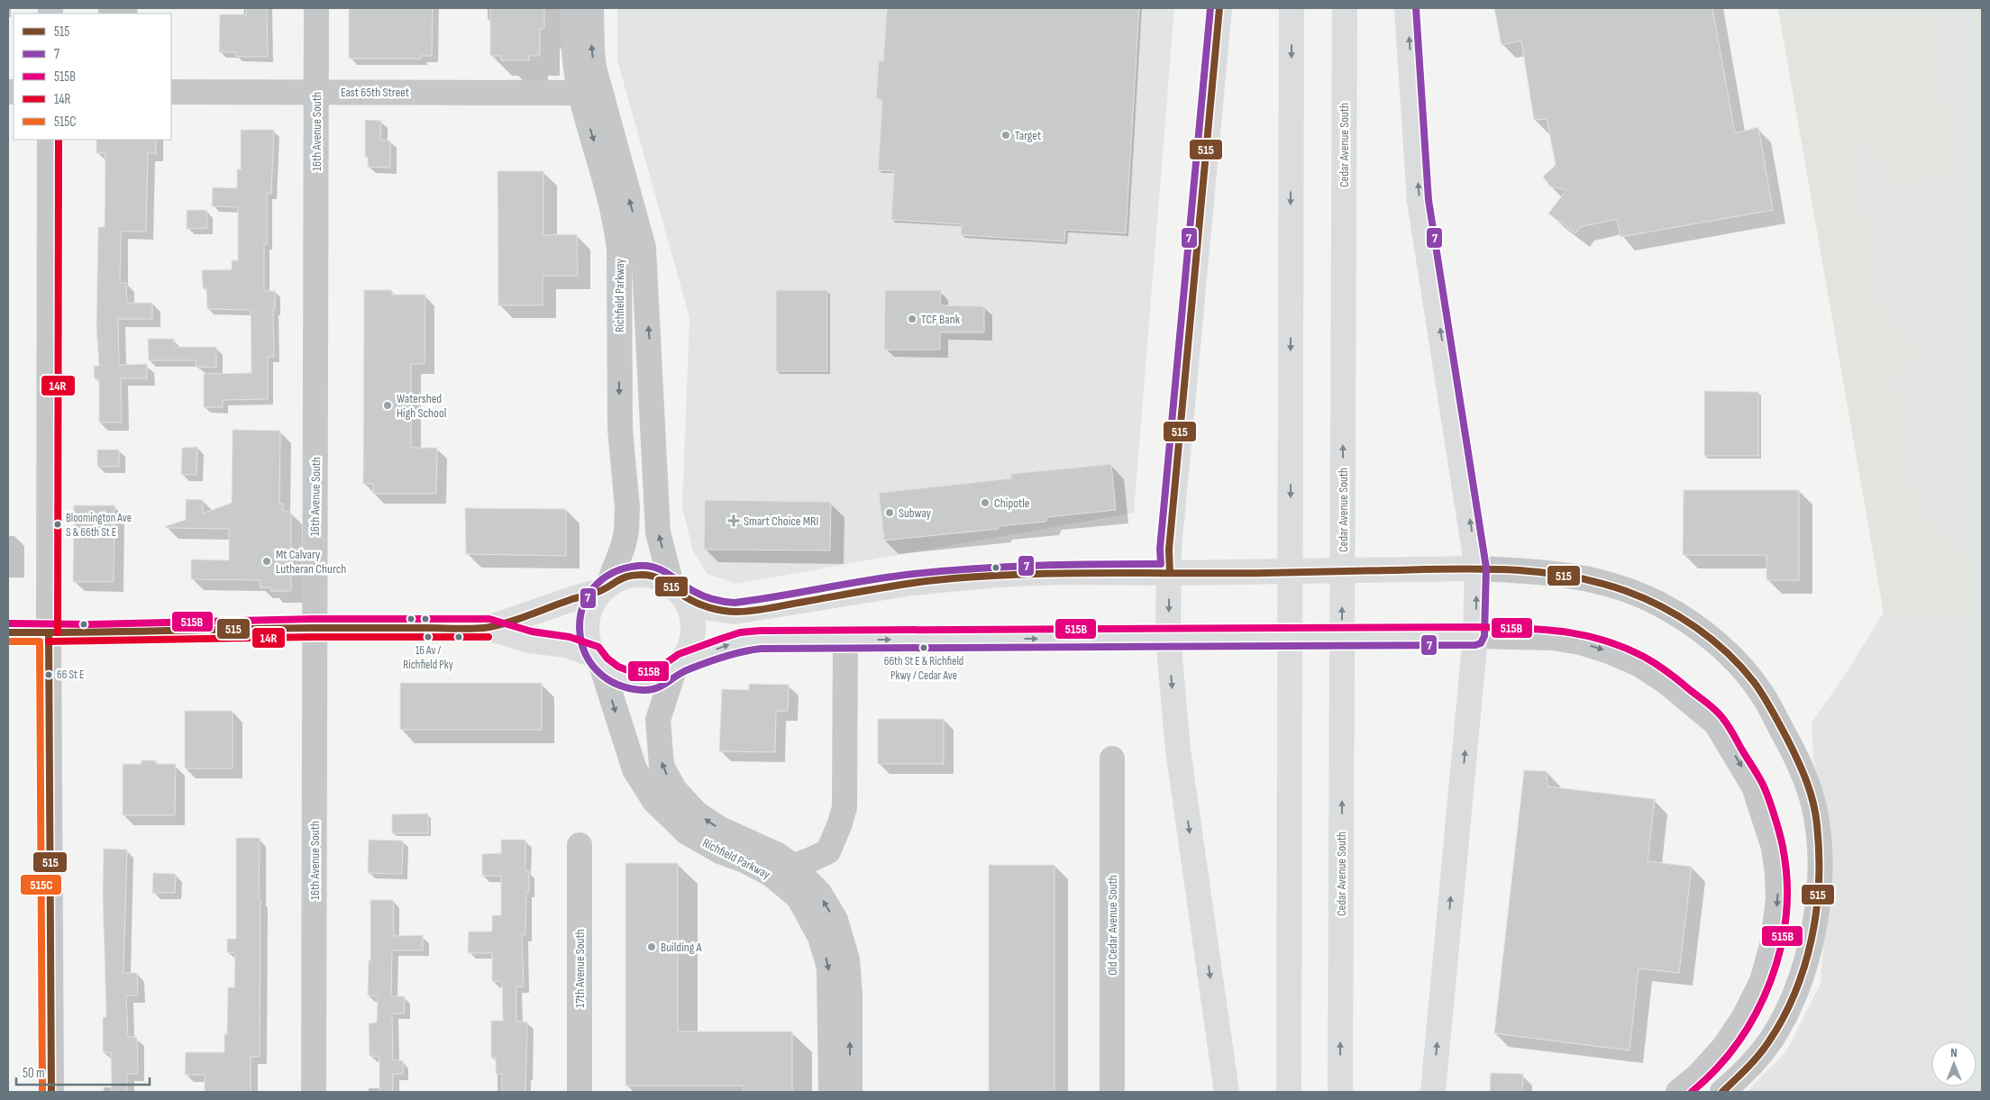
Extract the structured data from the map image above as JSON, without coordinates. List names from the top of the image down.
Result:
{
  "streets": {
    "main road": ["Cedar Avenue South"],
    "street": [
      "East 65th Street",
      "16th Avenue South",
      "Richfield Parkway",
      "Old Cedar Avenue South",
      "17th Avenue South"
    ]
  },
  "crossings": [
    ["East 65th Street", "16th Avenue South"],
    ["East 65th Street", "Richfield Parkway"]
  ],
  "places": {
    "other": [
      "Target",
      "TCF Bank",
      "Watershed High School",
      "Chipotle",
      "Subway",
      "Bloomington Ave S & 66th St E",
      "Mt Calvary Lutheran Church",
      "16 Av / Richfield Pky",
      "66th St E & Richfield Pkwy / Cedar Ave",
      "66 St E",
      "Building A"
    ],
    "health": ["Smart Choice MRI"]
  },
  "lines": [
    "transit line 515",
    "transit line 7",
    "transit line 14R",
    "transit line 515B",
    "transit line 515C"
  ],
  "legend": [
    "515",
    "7",
    "515B",
    "14R",
    "515C"
  ],
  "scale_bar": "50 m",
  "north": "top"
}
